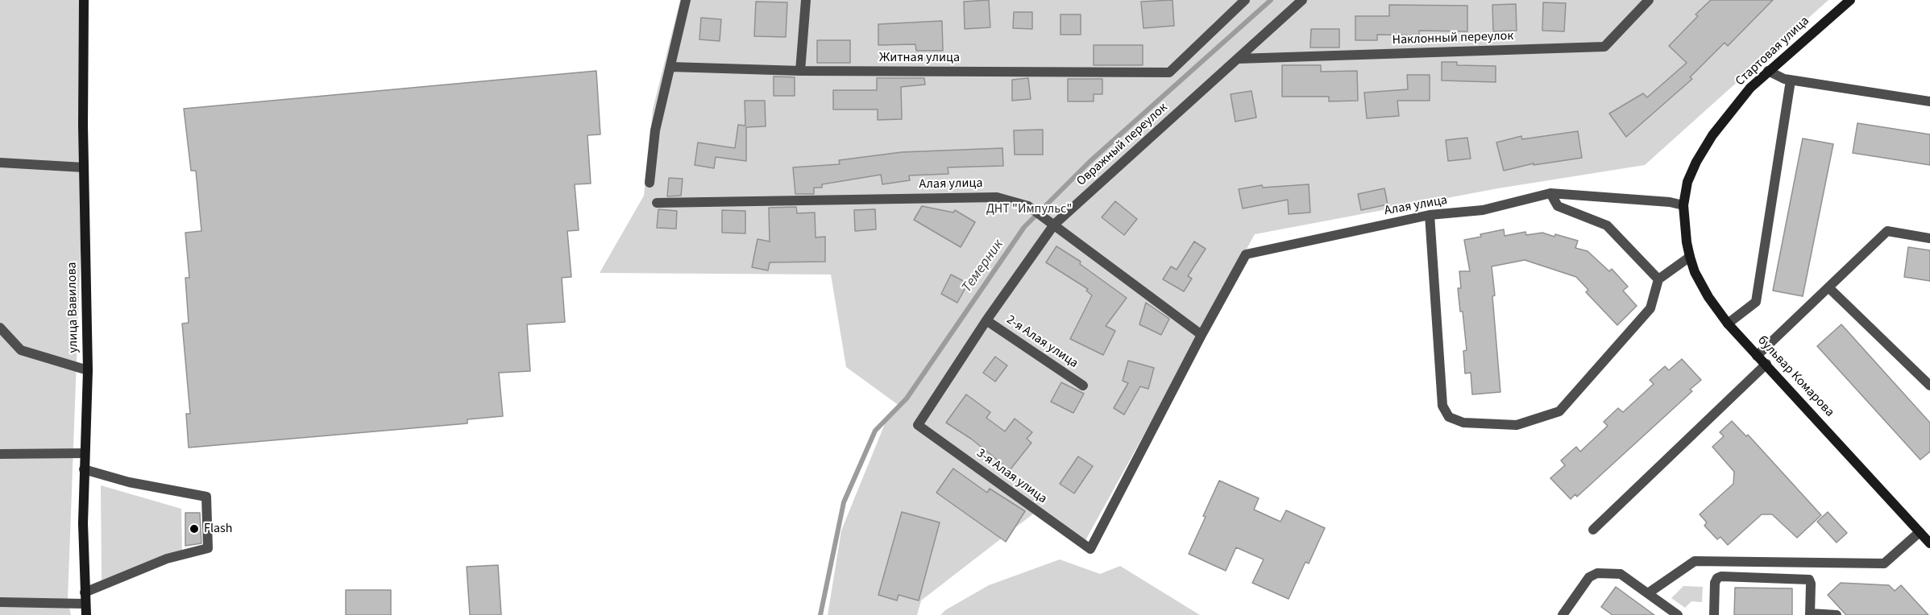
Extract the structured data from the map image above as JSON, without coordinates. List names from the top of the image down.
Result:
{
  "streets": {
    "street": ["Стартовая улица", "улица Вавилова", "бульвар Комарова"],
    "lane": [
      "Наклонный переулок",
      "Житная улица",
      "Овражный переулок",
      "Алая улица",
      "2-я Алая улица",
      "3-я Алая улица"
    ]
  },
  "crossings": [
    ["Наклонный переулок", "Овражный переулок"],
    ["Стартовая улица", "Алая улица"],
    ["Стартовая улица", "бульвар Комарова"],
    ["Овражный переулок", "Алая улица"],
    ["Овражный переулок", "2-я Алая улица"],
    ["Овражный переулок", "3-я Алая улица"],
    ["Алая улица", "бульвар Комарова"],
    ["Алая улица", "3-я Алая улица"]
  ],
  "water": ["Темерник"],
  "parks": ["ДНТ \"Импульс\""],
  "places": ["Flash"]
}
